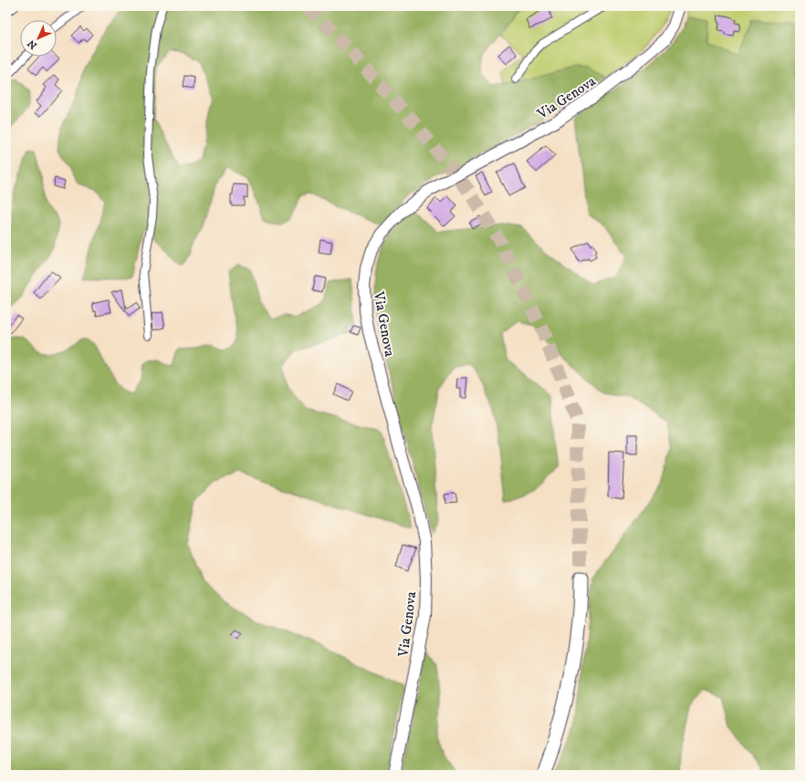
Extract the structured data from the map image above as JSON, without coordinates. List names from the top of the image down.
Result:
{
  "streets": {
    "main road": ["Via Genova"]
  },
  "north": "bottom left"
}
